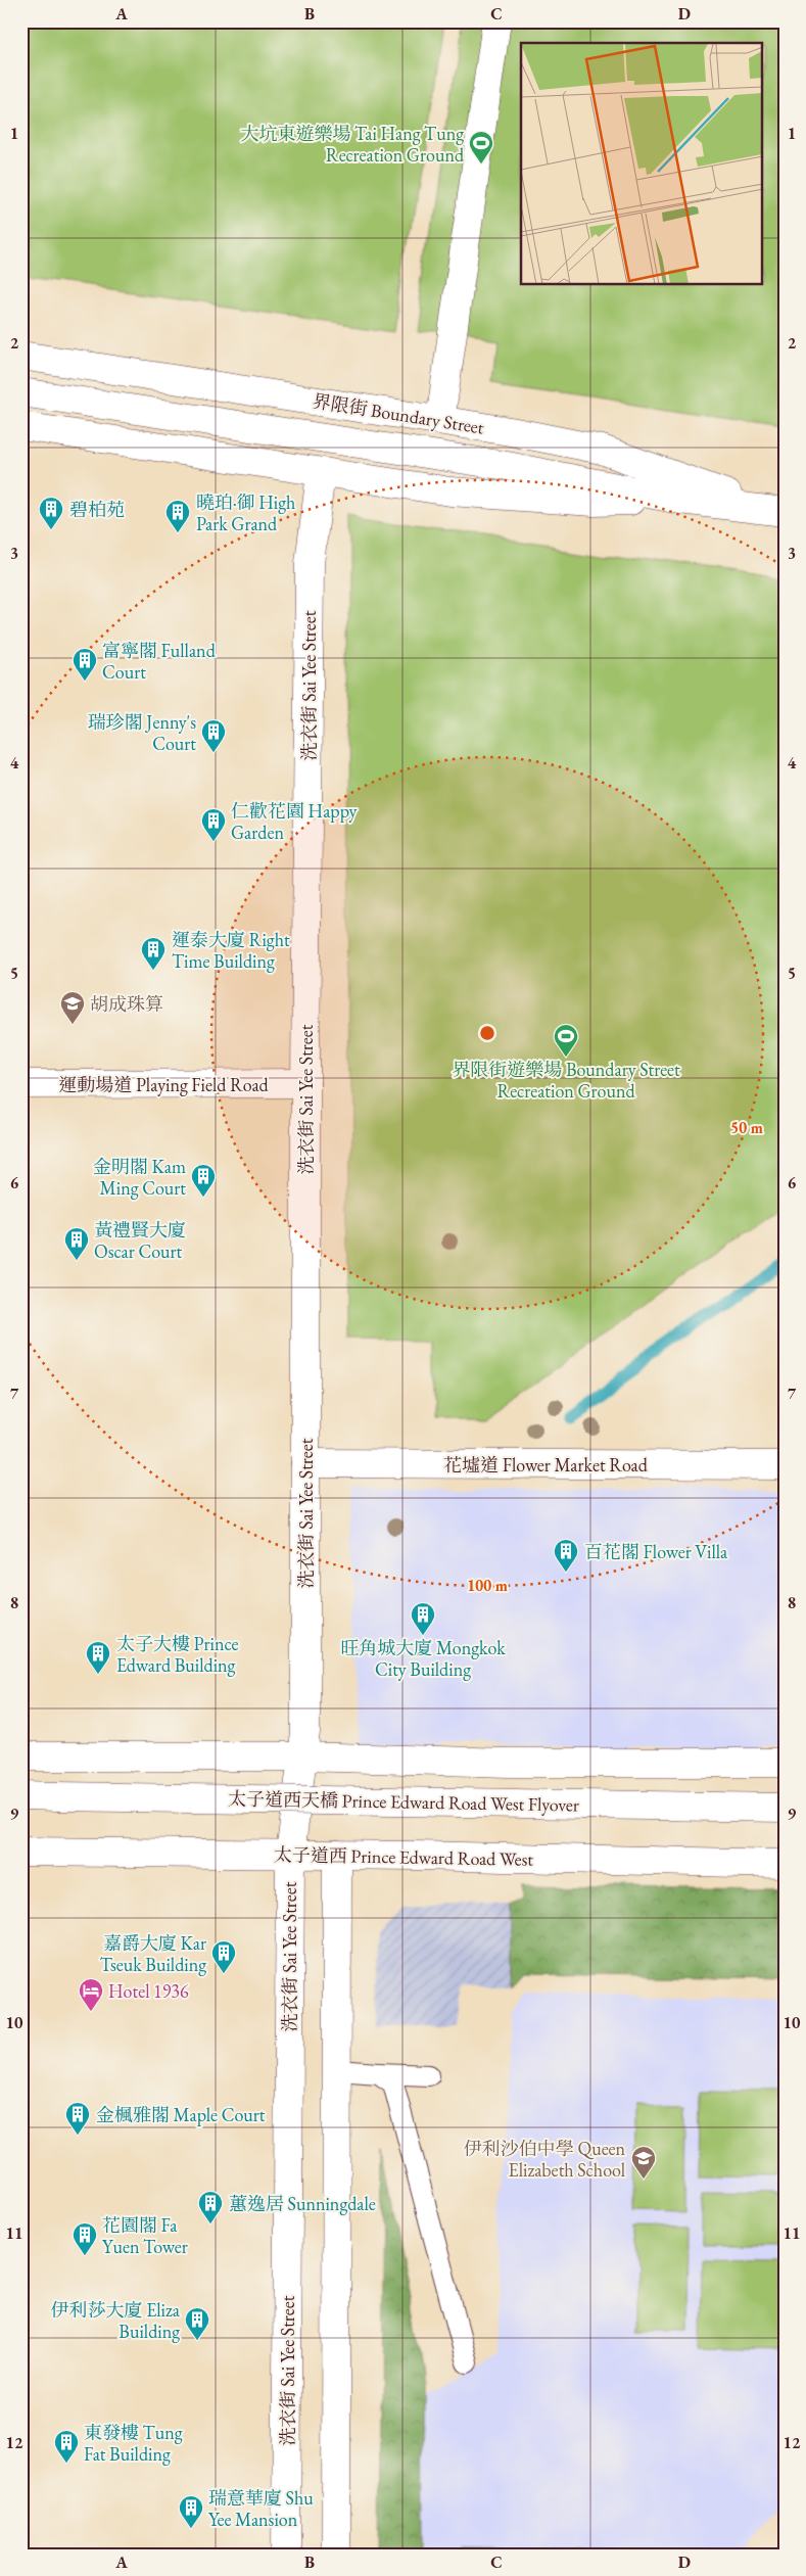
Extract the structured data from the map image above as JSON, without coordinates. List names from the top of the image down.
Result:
{
  "streets": {
    "main road": [
      "界限街 Boundary Street",
      "洗衣街 Sai Yee Street",
      "運動場道 Playing Field Road",
      "花墟道 Flower Market Road",
      "太子道西天橋 Prince Edward Road West Flyover",
      "太子道西 Prince Edward Road West"
    ]
  },
  "crossings": [
    ["界限街 Boundary Street", "洗衣街 Sai Yee Street"],
    ["洗衣街 Sai Yee Street", "運動場道 Playing Field Road"],
    ["洗衣街 Sai Yee Street", "花墟道 Flower Market Road"],
    ["洗衣街 Sai Yee Street", "太子道西 Prince Edward Road West"]
  ],
  "places": {
    "sports": ["大坑東遊樂場 Tai Hang Tung Recreation Ground", "界限街遊樂場 Boundary Street Recreation Ground"],
    "building": [
      "碧柏苑",
      "曉珀·御 High Park Grand",
      "富寧閣 Fulland Court",
      "瑞珍閣 Jenny's Court",
      "仁歡花園 Happy Garden",
      "運泰大廈 Right Time Building",
      "金明閣 Kam Ming Court",
      "黃禮賢大廈 Oscar Court",
      "百花閣 Flower Villa",
      "旺角城大廈 Mongkok City Building",
      "太子大樓 Prince Edward Building",
      "嘉爵大廈 Kar Tseuk Building",
      "金楓雅閣 Maple Court",
      "蕙逸居 Sunningdale",
      "花園閣 Fa Yuen Tower",
      "伊利莎大廈 Eliza Building",
      "東發樓 Tung Fat Building",
      "瑞意華廈 Shu Yee Mansion"
    ],
    "school or university": ["胡成珠算", "伊利沙伯中學 Queen Elizabeth School"],
    "hotel": ["Hotel 1936"]
  },
  "grid": {
    "columns": [
      "A",
      "B",
      "C",
      "D"
    ],
    "rows": [
      "1",
      "2",
      "3",
      "4",
      "5",
      "6",
      "7",
      "8",
      "9",
      "10",
      "11",
      "12"
    ]
  },
  "rings": ["50 m", "100 m"]
}
